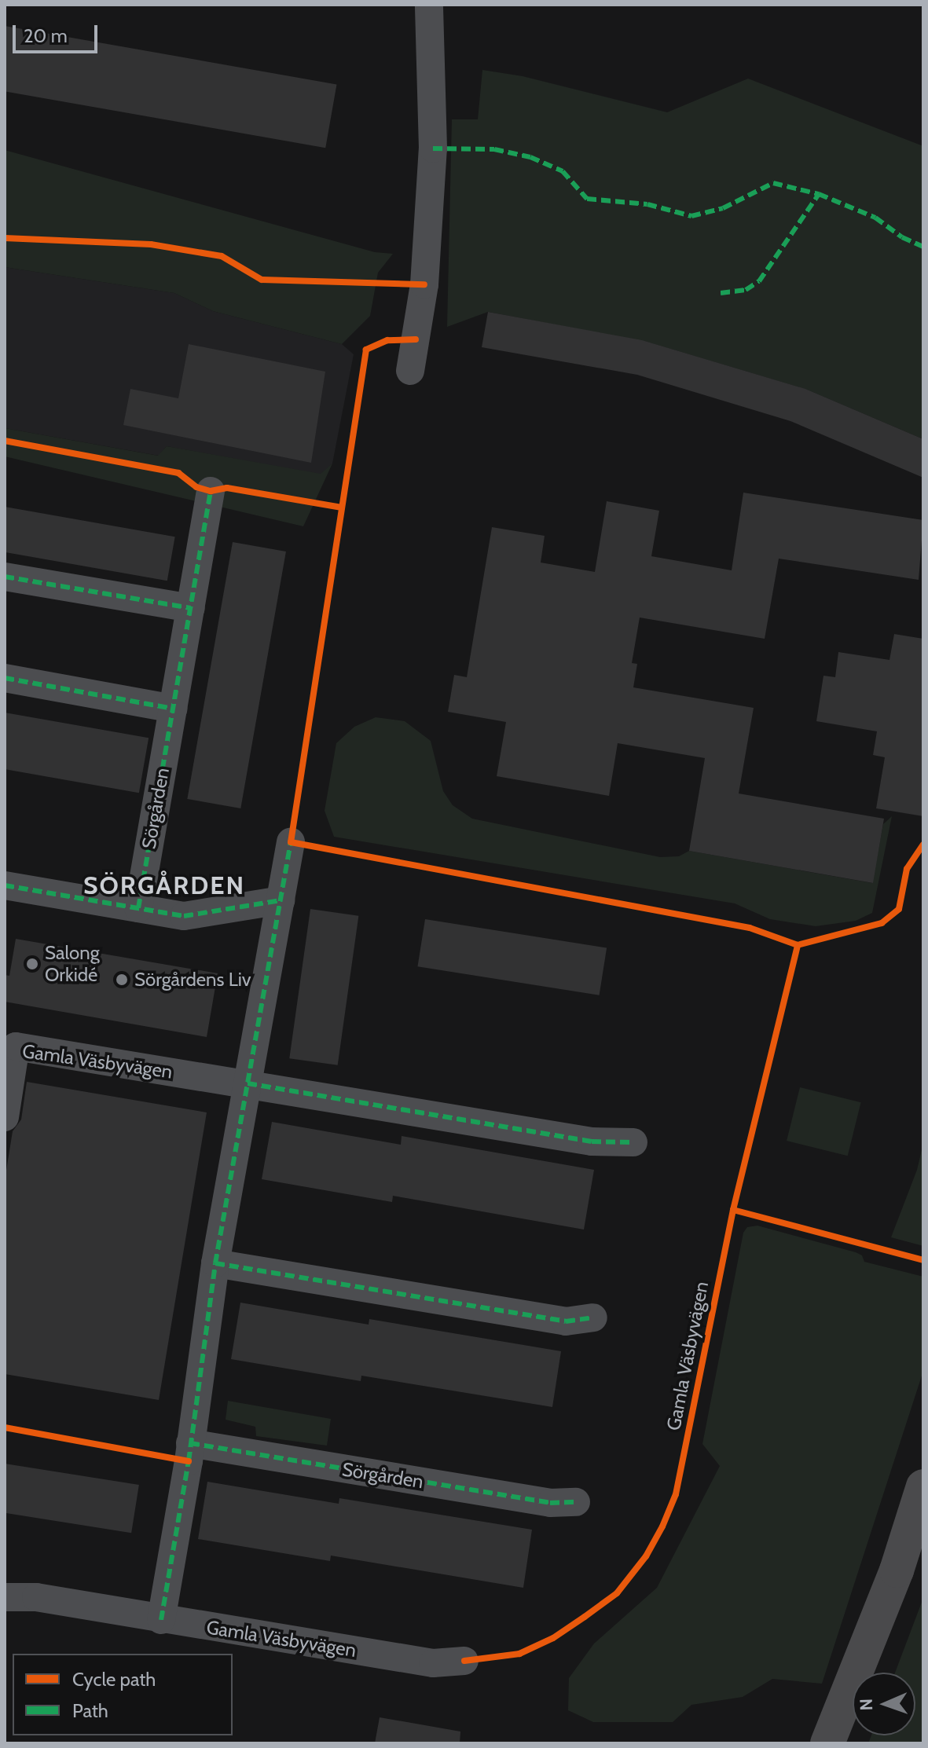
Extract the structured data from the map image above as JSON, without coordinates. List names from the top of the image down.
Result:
{
  "streets": {
    "street": ["Sörgården", "Gamla Väsbyvägen"]
  },
  "districts": ["SÖRGÅRDEN"],
  "places": ["Salong Orkidé", "Sörgårdens Liv"],
  "legend": ["Cycle path", "Path"],
  "scale_bar": "20 m",
  "north": "left"
}
